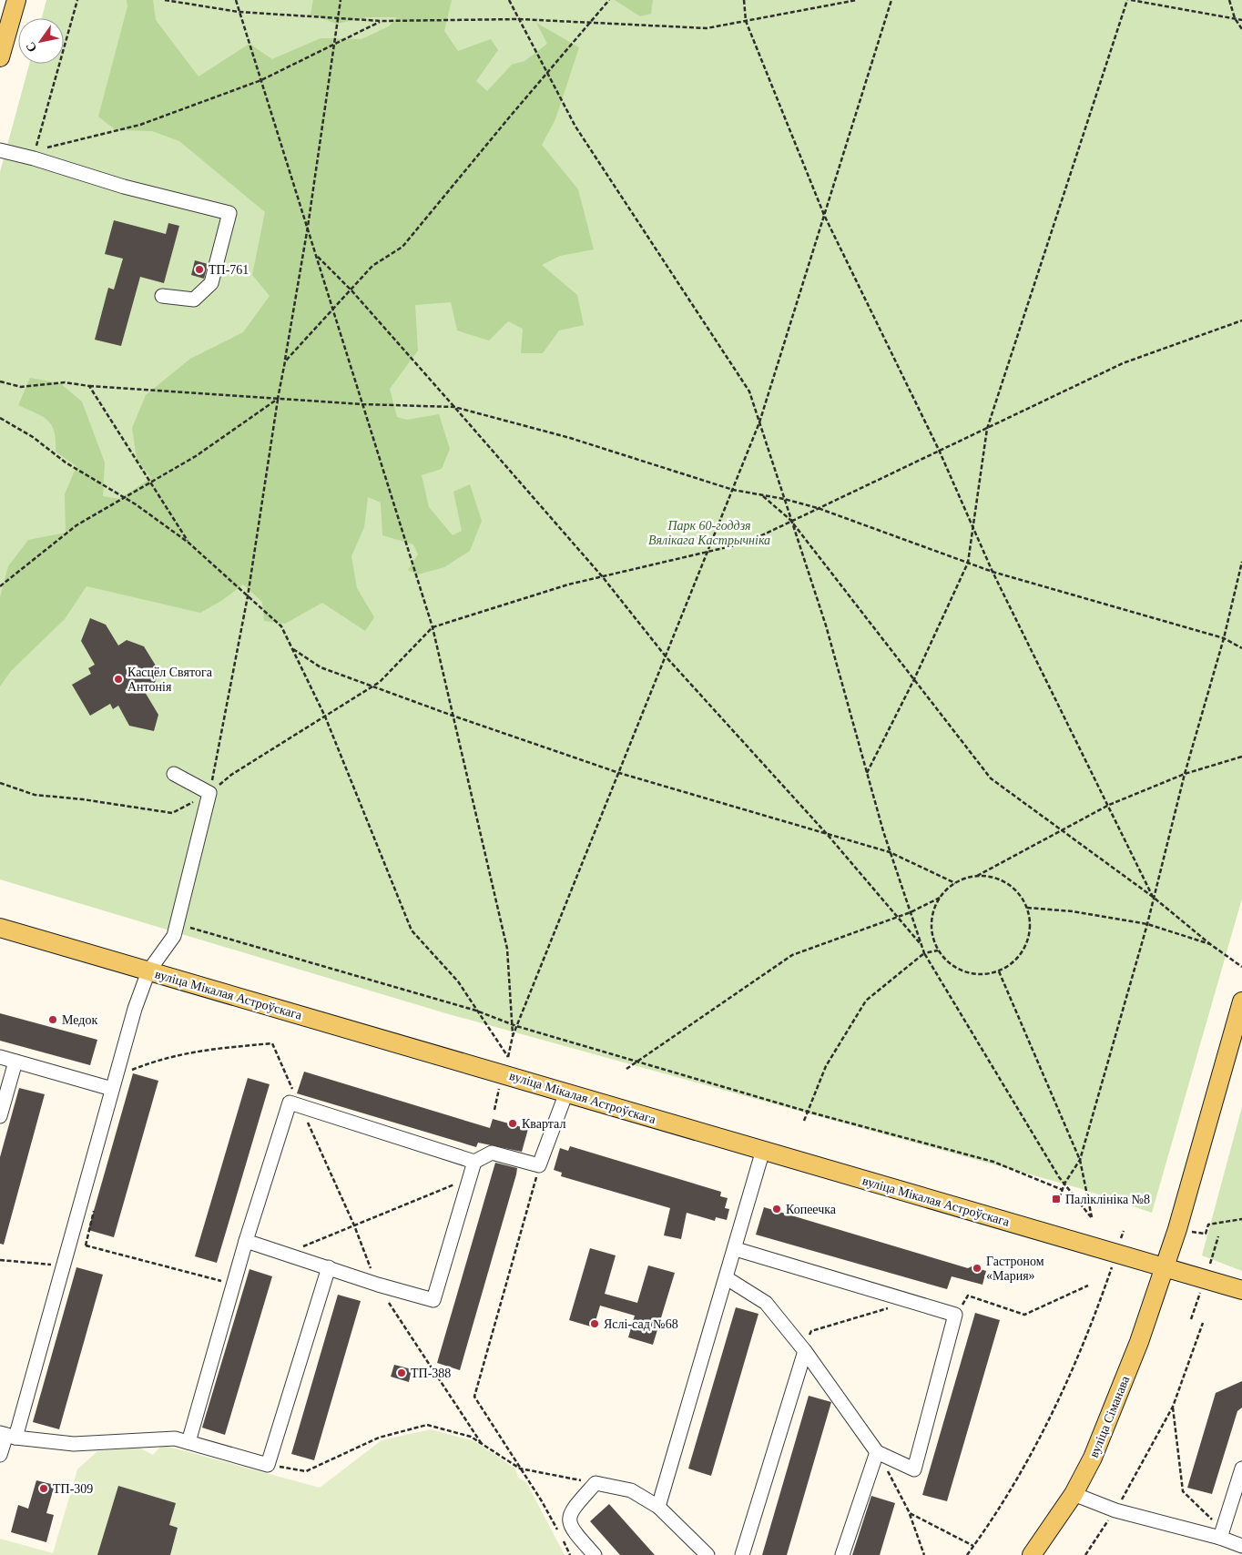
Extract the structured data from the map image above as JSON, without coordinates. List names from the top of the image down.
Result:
{
  "streets": {
    "main road": ["вуліца Мікалая Астроўскага", "вуліца Сіманава"]
  },
  "crossings": [
    ["вуліца Мікалая Астроўскага", "вуліца Сіманава"]
  ],
  "parks": ["Парк 60-годдзя Вялікага Кастрычніка"],
  "places": {
    "other": [
      "ТП-761",
      "Касцёл Святога Антонія",
      "Медок",
      "Квартал",
      "Копеечка",
      "Гастроном «Мария»",
      "Яслі-сад №68",
      "ТП-388",
      "ТП-309"
    ],
    "transit": ["Паліклініка №8"]
  },
  "north": "bottom left"
}
